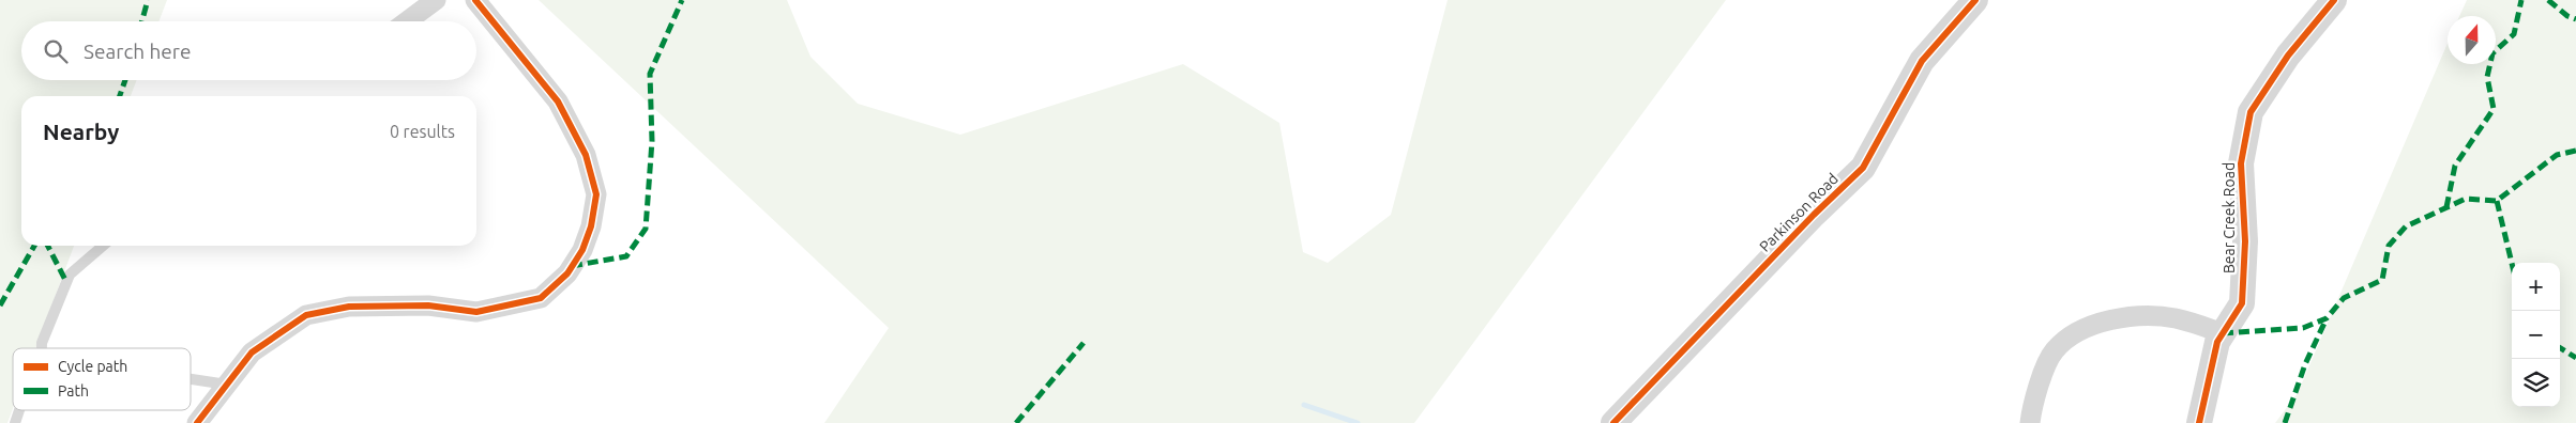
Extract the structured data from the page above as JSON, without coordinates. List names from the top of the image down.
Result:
{
  "streets": {
    "street": ["Parkinson Road", "Bear Creek Road"]
  },
  "legend": ["Cycle path", "Path"],
  "north": "top",
  "page": {
    "search": "Search here",
    "heading": ["Nearby", "0 results"],
    "map_buttons": ["+", "−"]
  }
}
